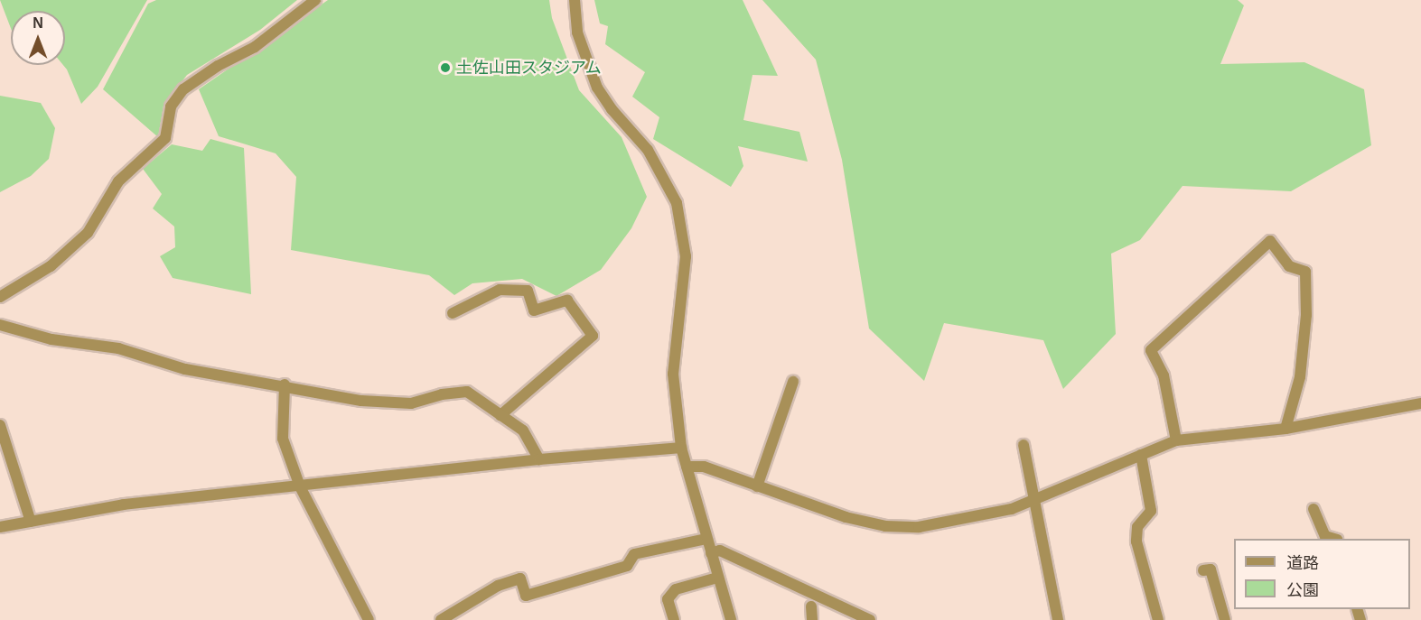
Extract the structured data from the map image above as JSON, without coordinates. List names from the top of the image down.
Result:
{
  "places": ["土佐山田スタジアム"],
  "legend": ["道路", "公園"],
  "north": "top"
}
